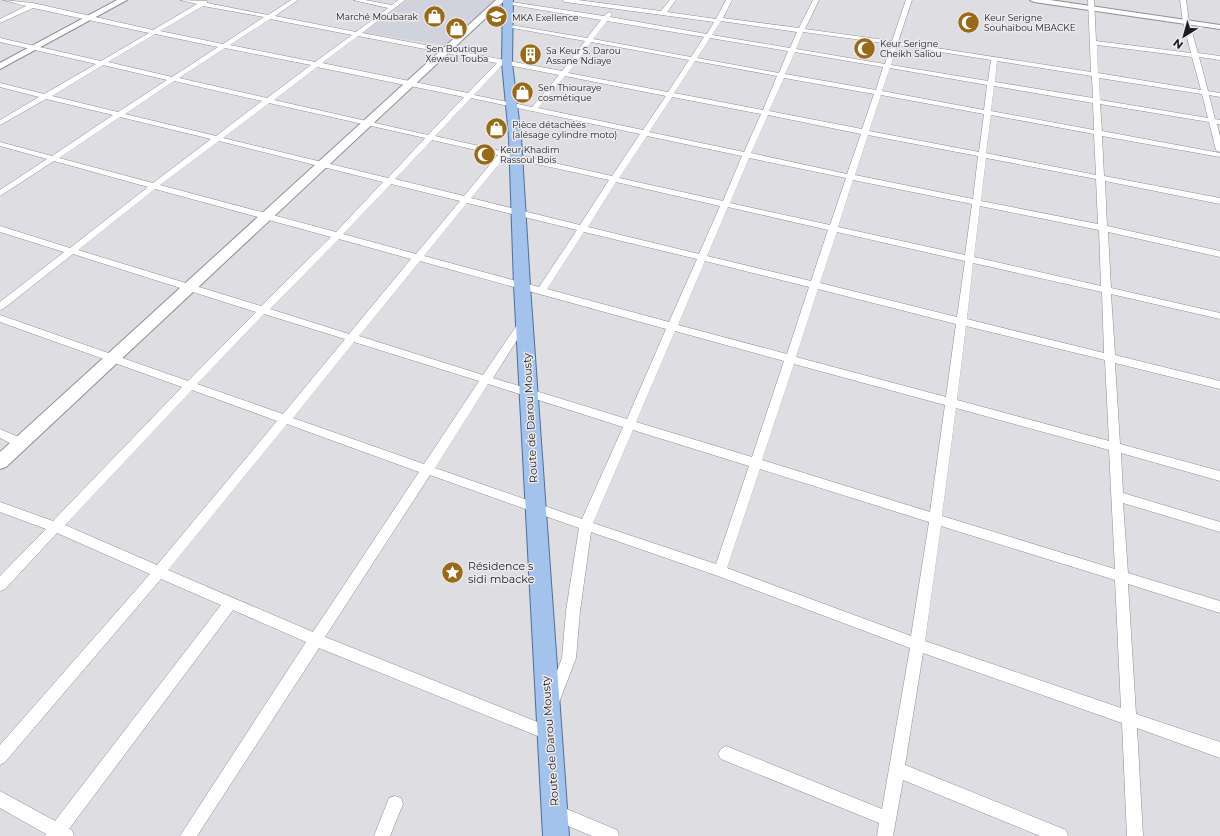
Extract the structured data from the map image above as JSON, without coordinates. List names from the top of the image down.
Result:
{
  "streets": {
    "main road": ["Route de Darou Mousty"]
  },
  "places": {
    "shop": [
      "Marché Moubarak",
      "Sen Boutique Xeweul Touba",
      "Sen Thiouraye cosmétique",
      "Pièce détachées (alésage cylindre moto)"
    ],
    "school or university": ["MKA Exellence"],
    "mosque": ["Keur Serigne Souhaibou MBACKE", "Keur Serigne Cheikh Saliou", "Keur Khadim Rassoul Bois"],
    "building": ["Sa Keur S. Darou Assane Ndiaye"],
    "place": ["Résidence s sidi mbacke"]
  },
  "north": "bottom left"
}
